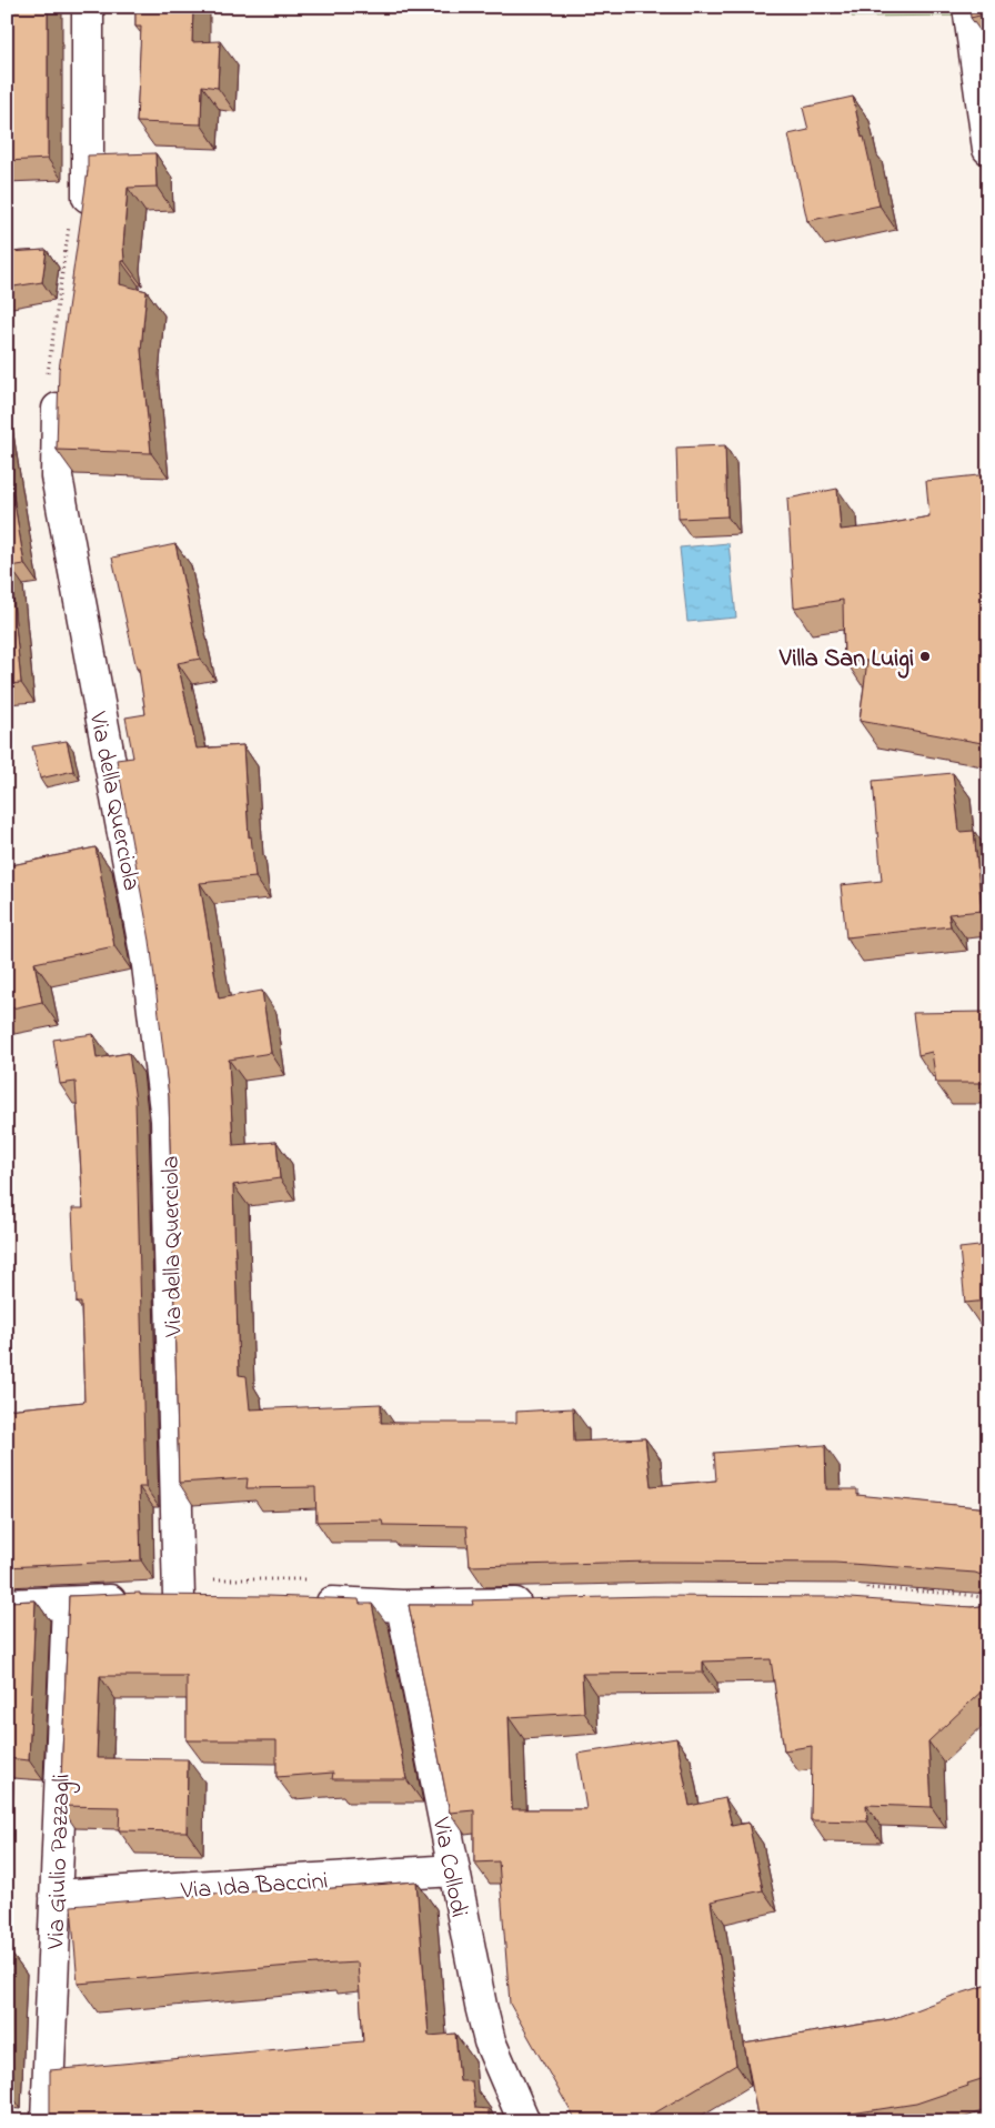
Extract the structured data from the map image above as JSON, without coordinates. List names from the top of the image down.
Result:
{
  "streets": {
    "street": [
      "Via della Querciola",
      "Via Giulio Pazzagli",
      "Via Collodi",
      "Via Ida Baccini"
    ]
  },
  "crossings": [
    ["Via Giulio Pazzagli", "Via Ida Baccini"],
    ["Via Collodi", "Via Ida Baccini"]
  ],
  "places": ["Villa San Luigi"]
}
